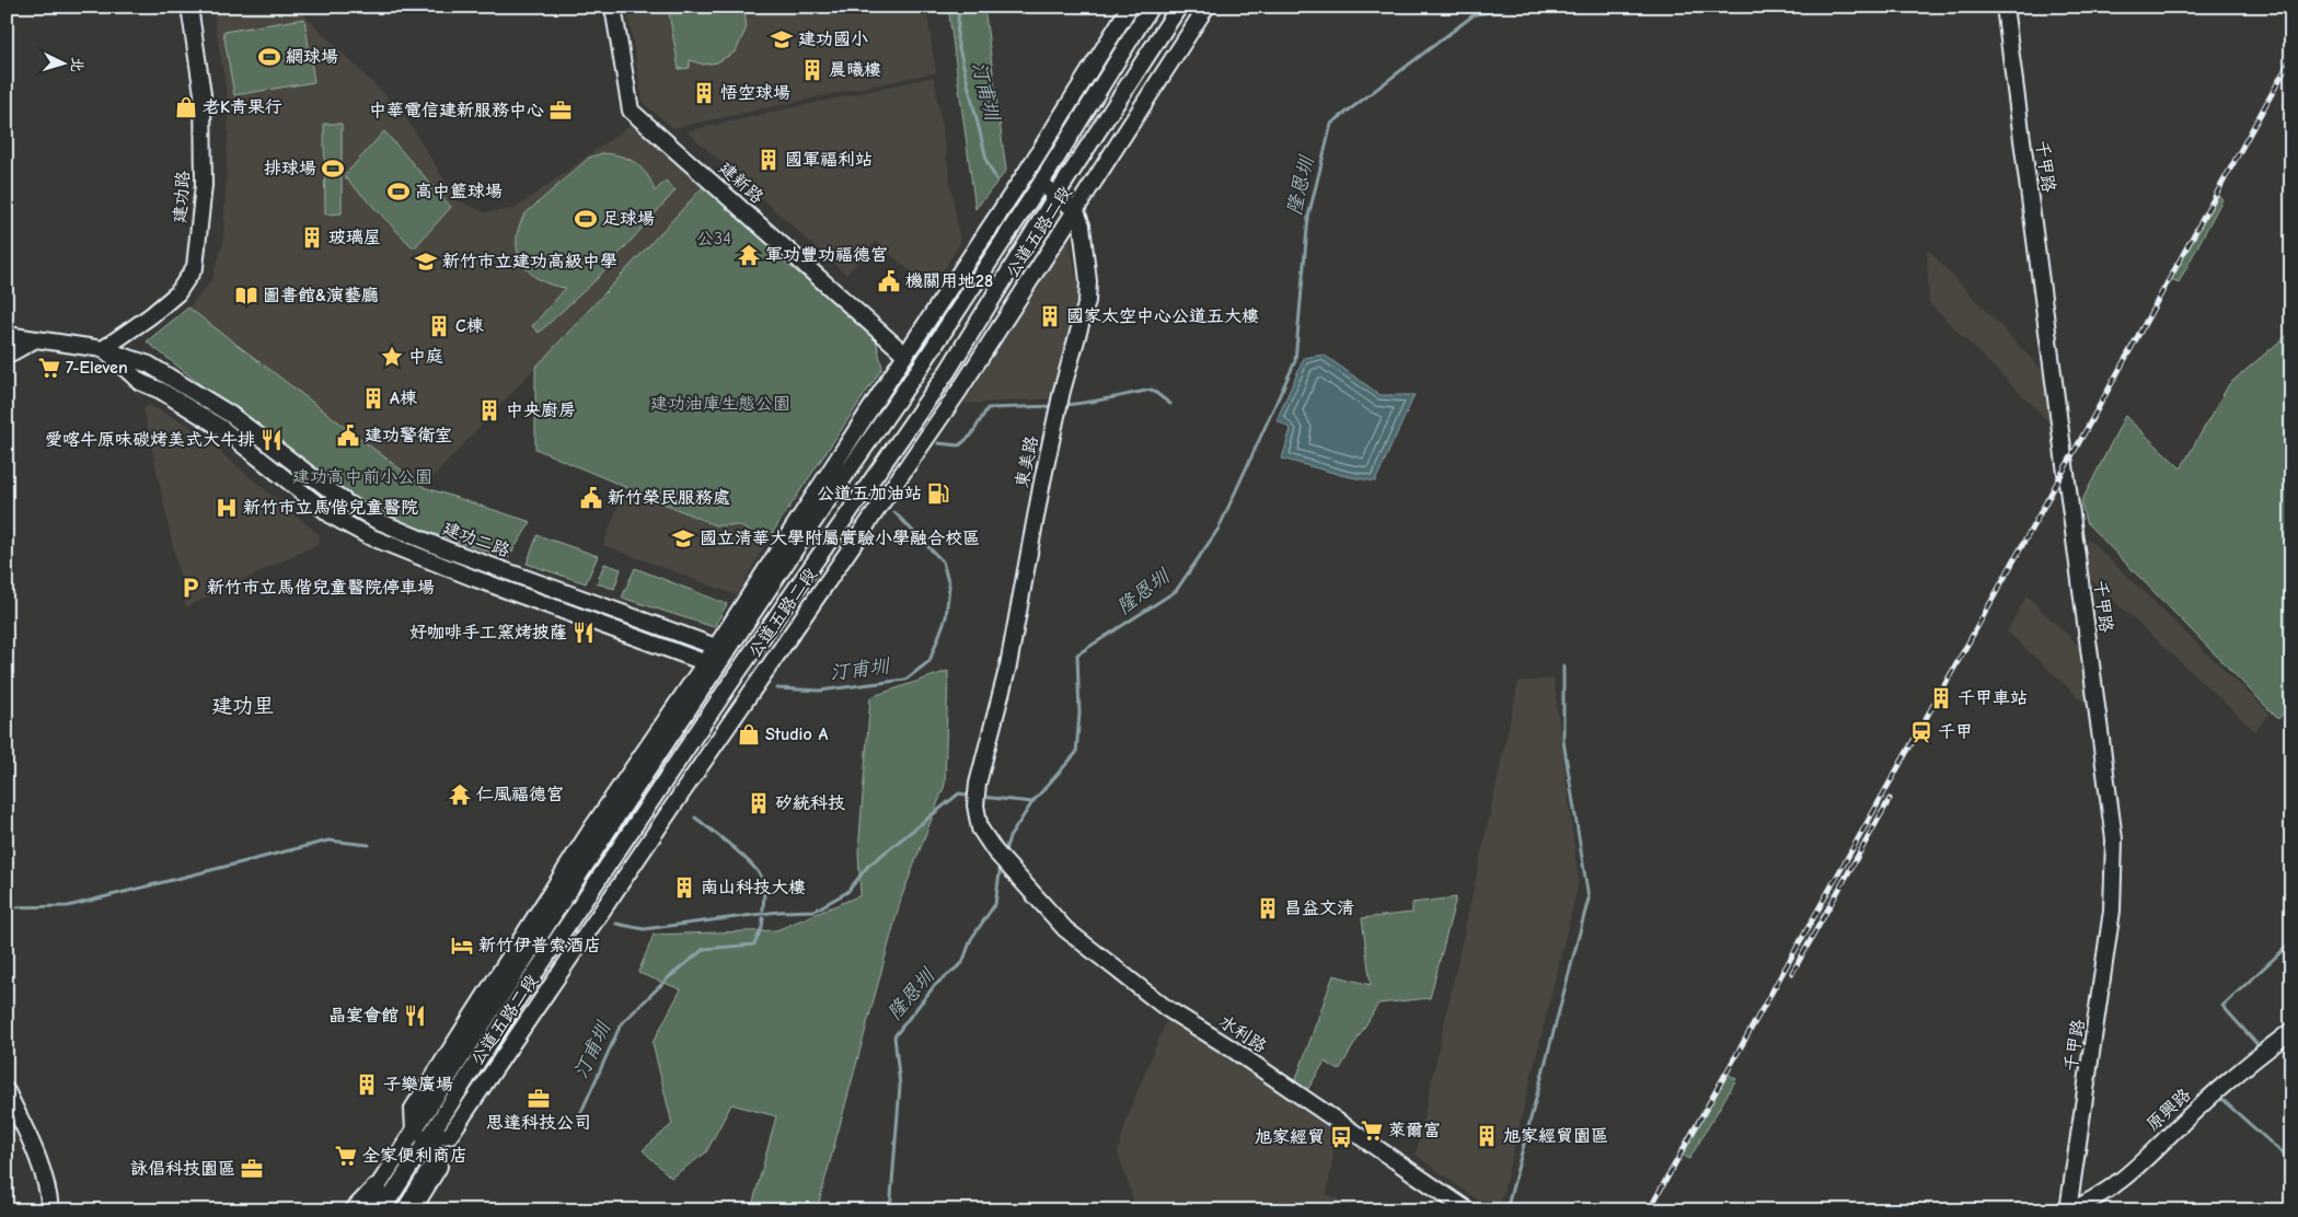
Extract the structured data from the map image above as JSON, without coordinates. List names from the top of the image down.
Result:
{
  "streets": {
    "street": [
      "千甲路",
      "建新路",
      "建功路",
      "公道五路二段",
      "東美路",
      "建功二路",
      "水利路",
      "原興路"
    ]
  },
  "crossings": [
    ["千甲路", "原興路"],
    ["建新路", "公道五路二段"],
    ["建功路", "建功二路"],
    ["公道五路二段", "東美路"],
    ["公道五路二段", "建功二路"],
    ["東美路", "水利路"]
  ],
  "districts": ["建功里"],
  "water": ["汀甫圳", "隆恩圳"],
  "parks": ["公34", "建功油庫生態公園", "建功高中前小公園"],
  "places": {
    "school or university": ["建功國小", "新竹市立建功高級中學", "國立清華大學附屬實驗小學融合校區"],
    "sports": [
      "網球場",
      "排球場",
      "高中籃球場",
      "足球場"
    ],
    "building": [
      "晨曦樓",
      "悟空球場",
      "國軍福利站",
      "玻璃屋",
      "國家太空中心公道五大樓",
      "C棟",
      "A棟",
      "中央廚房",
      "千甲車站",
      "矽統科技",
      "南山科技大樓",
      "昌益文清",
      "子樂廣場",
      "旭家經貿園區"
    ],
    "shop": ["老K青果行", "Studio A"],
    "office": ["中華電信建新服務中心", "思達科技公司", "詠倡科技園區"],
    "temple": ["軍功豐功福德宮", "仁風福德宮"],
    "public building": ["機關用地28", "建功警衛室", "新竹榮民服務處"],
    "library": ["圖書館&演藝廳"],
    "place": ["中庭"],
    "supermarket": ["7-Eleven", "萊爾富", "全家便利商店"],
    "restaurant": ["愛喀牛原味碳烤美式大牛排", "好咖啡手工窯烤披薩", "晶宴會館"],
    "fuel station": ["公道五加油站"],
    "hospital": ["新竹市立馬偕兒童醫院"],
    "parking": ["新竹市立馬偕兒童醫院停車場"],
    "station": ["千甲"],
    "hotel": ["新竹伊普索酒店"],
    "bus stop": ["旭家經貿"]
  },
  "north": "right"
}
